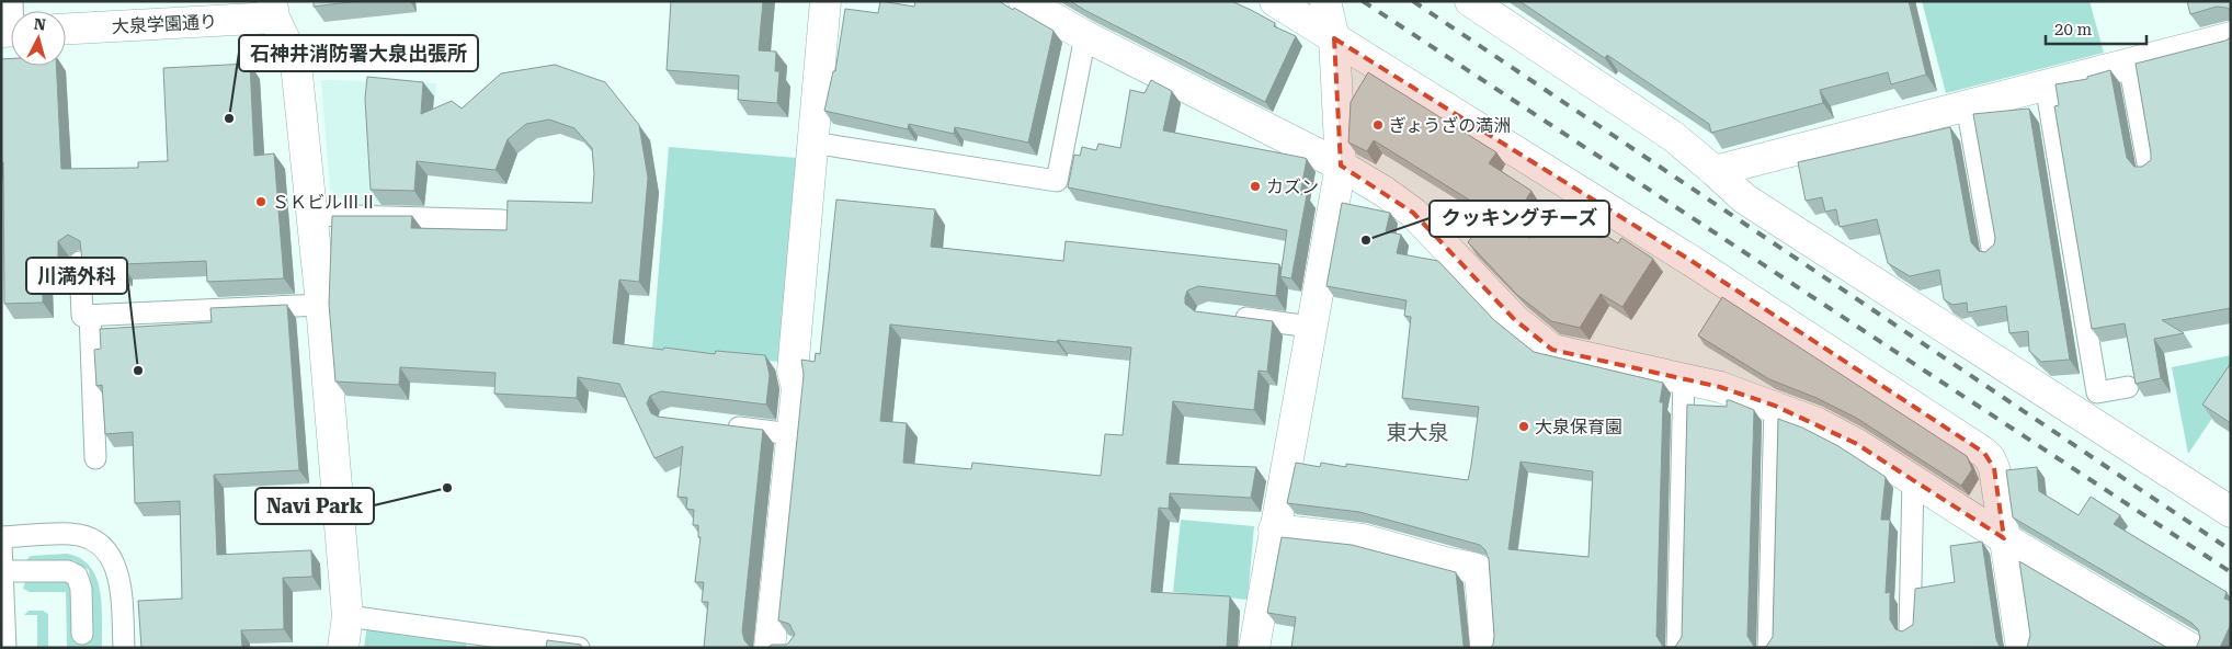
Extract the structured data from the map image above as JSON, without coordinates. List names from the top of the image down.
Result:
{
  "streets": {
    "street": ["大泉学園通り"]
  },
  "districts": ["東大泉"],
  "places": [
    "石神井消防署大泉出張所",
    "ぎょうざの満洲",
    "カズン",
    "ＳＫビルⅢⅡ",
    "クッキングチーズ",
    "川満外科",
    "大泉保育園",
    "Navi Park"
  ],
  "scale_bar": "20 m",
  "north": "top"
}
